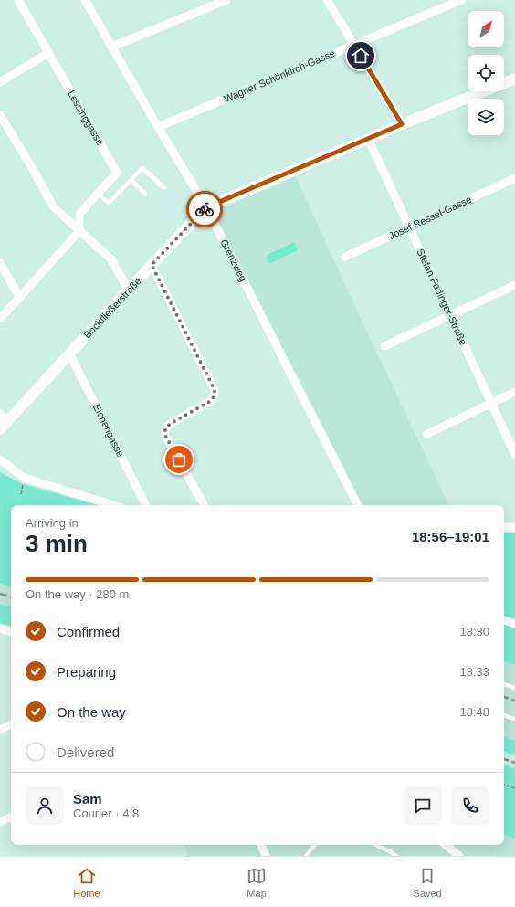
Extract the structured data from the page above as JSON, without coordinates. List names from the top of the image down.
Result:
{
  "streets": {
    "main road": ["Bockfließerstraße"],
    "street": [
      "Wagner Schönkirch-Gasse",
      "Lessinggasse",
      "Josef Ressel-Gasse",
      "Grenzweg",
      "Stefan Fadinger-Straße",
      "Eichengasse"
    ]
  },
  "crossings": [
    ["Wagner Schönkirch-Gasse", "Grenzweg"],
    ["Josef Ressel-Gasse", "Stefan Fadinger-Straße"],
    ["Grenzweg", "Bockfließerstraße"],
    ["Stefan Fadinger-Straße", "Bockfließerstraße"],
    ["Bockfließerstraße", "Eichengasse"]
  ],
  "north": "top right",
  "page": {
    "heading": ["3 min", "Arriving in", "18:56–19:01"],
    "panel": ["Sam", "Courier · 4.8"],
    "bar": "On the way · 280 m",
    "list": [
      ["Confirmed", "18:30"],
      ["Preparing", "18:33"],
      ["On the way", "18:48"],
      "Delivered"
    ],
    "tabs": ["Home", "Map", "Saved"]
  }
}
